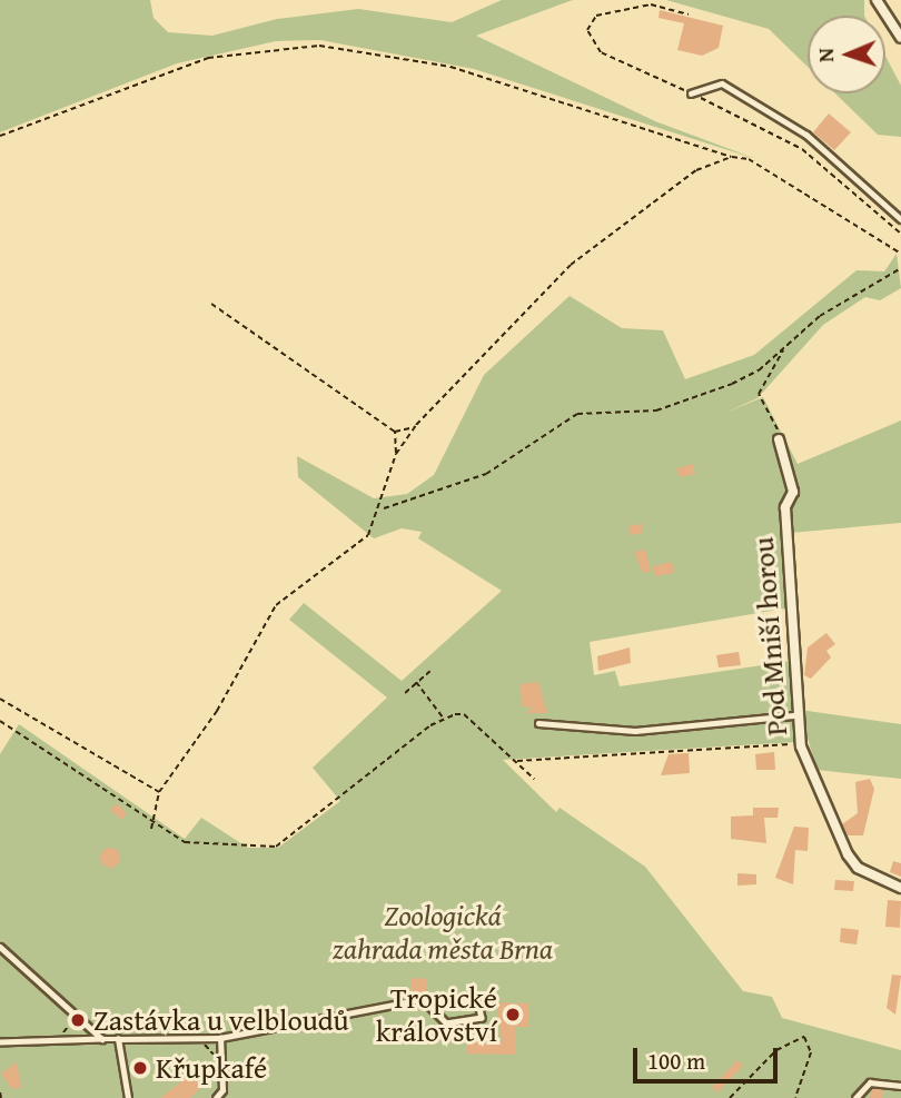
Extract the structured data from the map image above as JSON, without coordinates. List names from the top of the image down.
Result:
{
  "streets": {
    "street": ["Pod Mniší horou"]
  },
  "parks": ["Zoologická zahrada města Brna"],
  "places": ["Tropické království", "Zastávka u velbloudů", "Křupkafé"],
  "scale_bar": "100 m",
  "north": "left"
}
